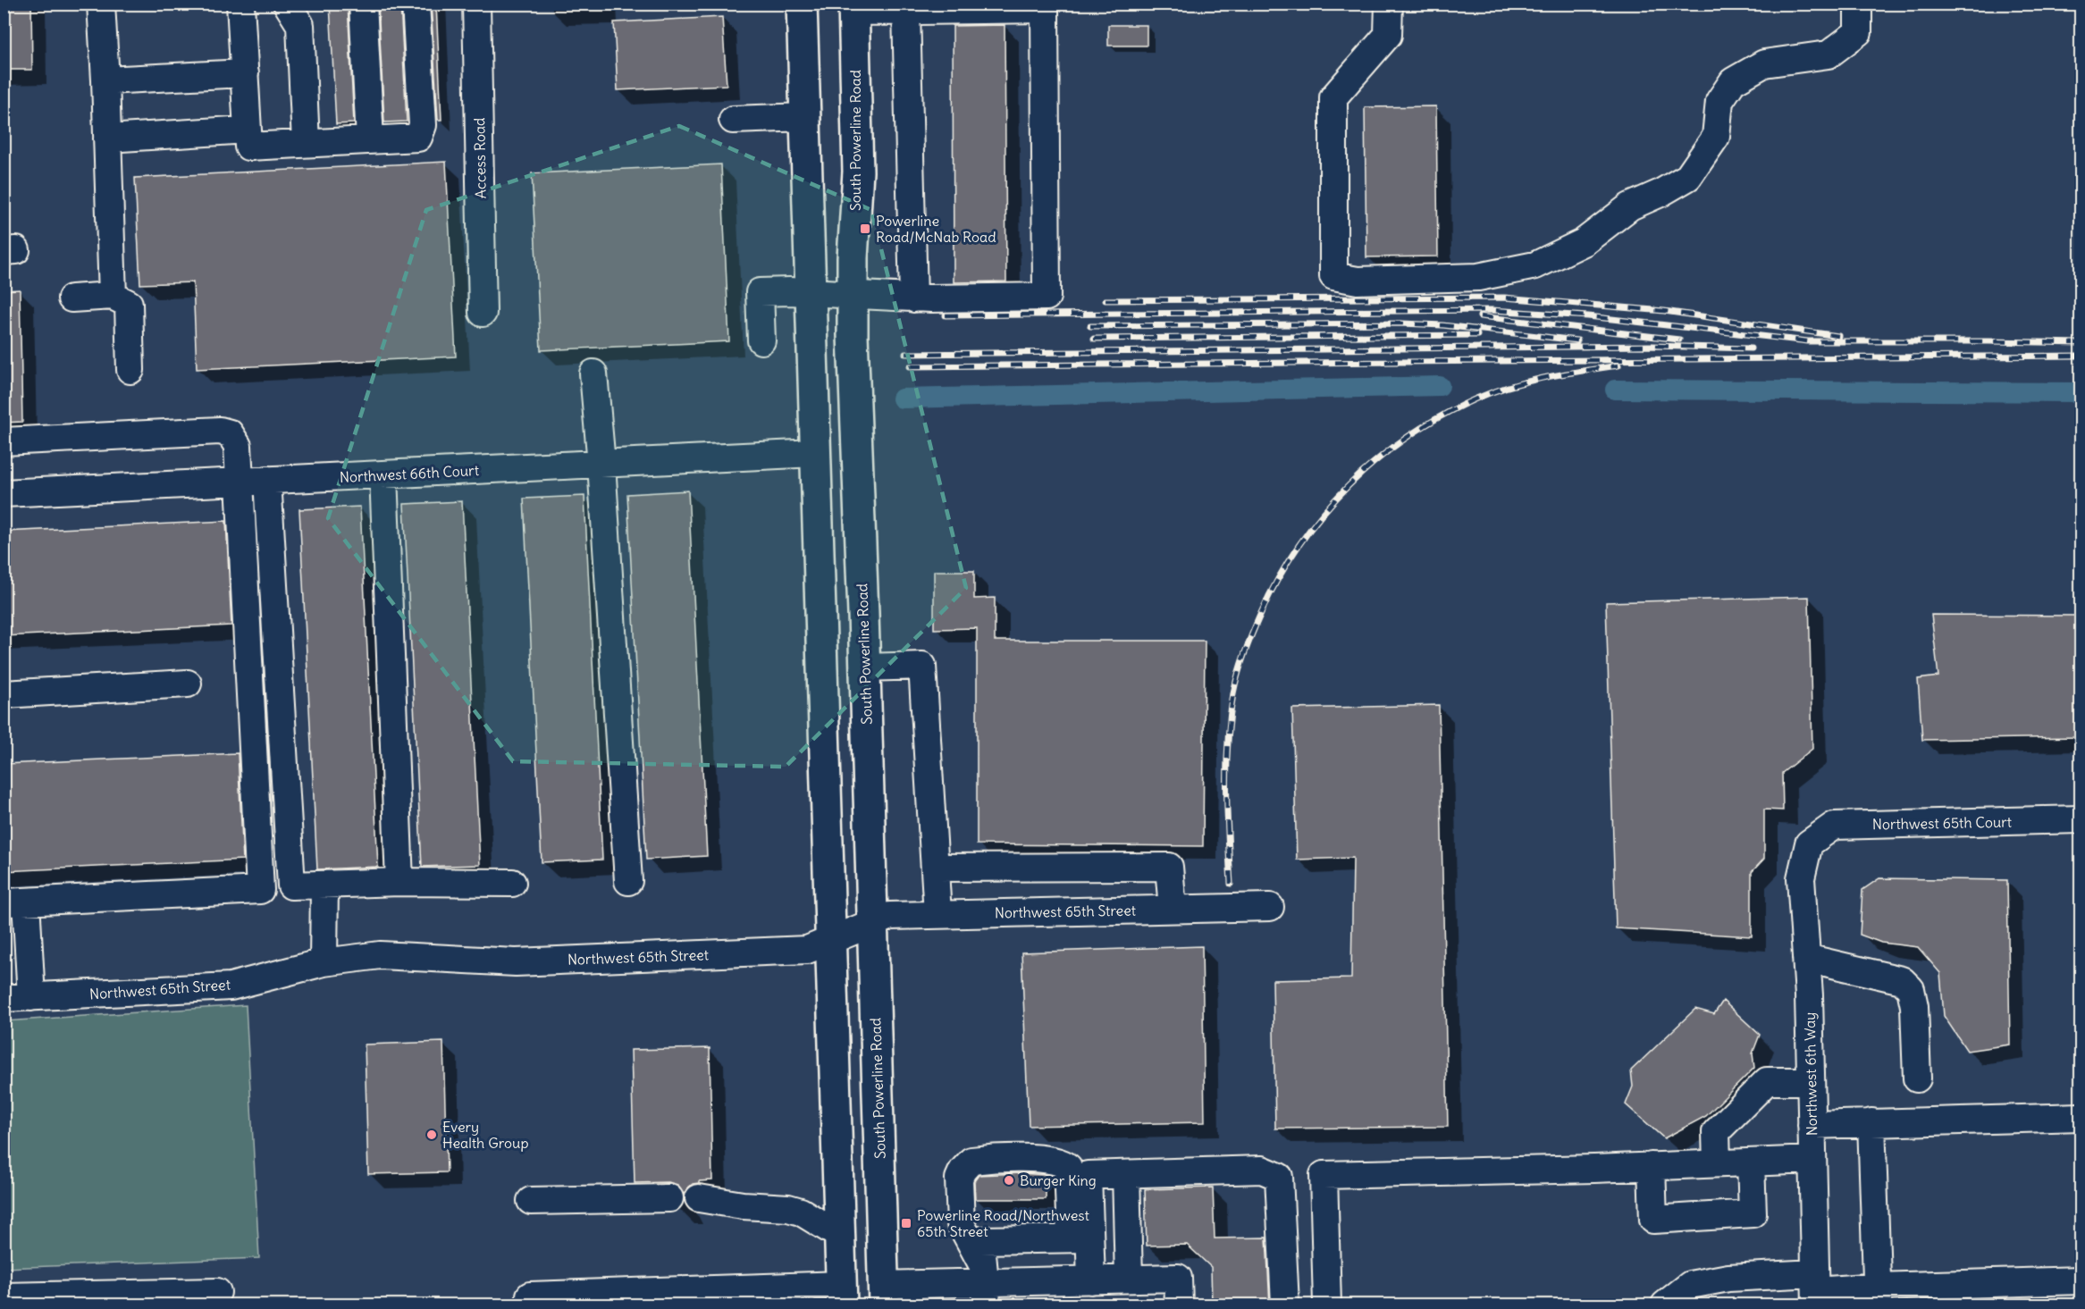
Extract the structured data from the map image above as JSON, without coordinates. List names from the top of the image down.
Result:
{
  "streets": {
    "main road": ["South Powerline Road"],
    "street": [
      "Access Road",
      "Northwest 66th Court",
      "Northwest 65th Court",
      "Northwest 65th Street",
      "Northwest 6th Way"
    ]
  },
  "crossings": [
    ["South Powerline Road", "Northwest 65th Street"],
    ["Northwest 65th Court", "Northwest 6th Way"]
  ],
  "places": {
    "transit": ["Powerline Road/McNab Road", "Powerline Road/Northwest 65th Street"],
    "other": ["Every Health Group", "Burger King"]
  }
}
